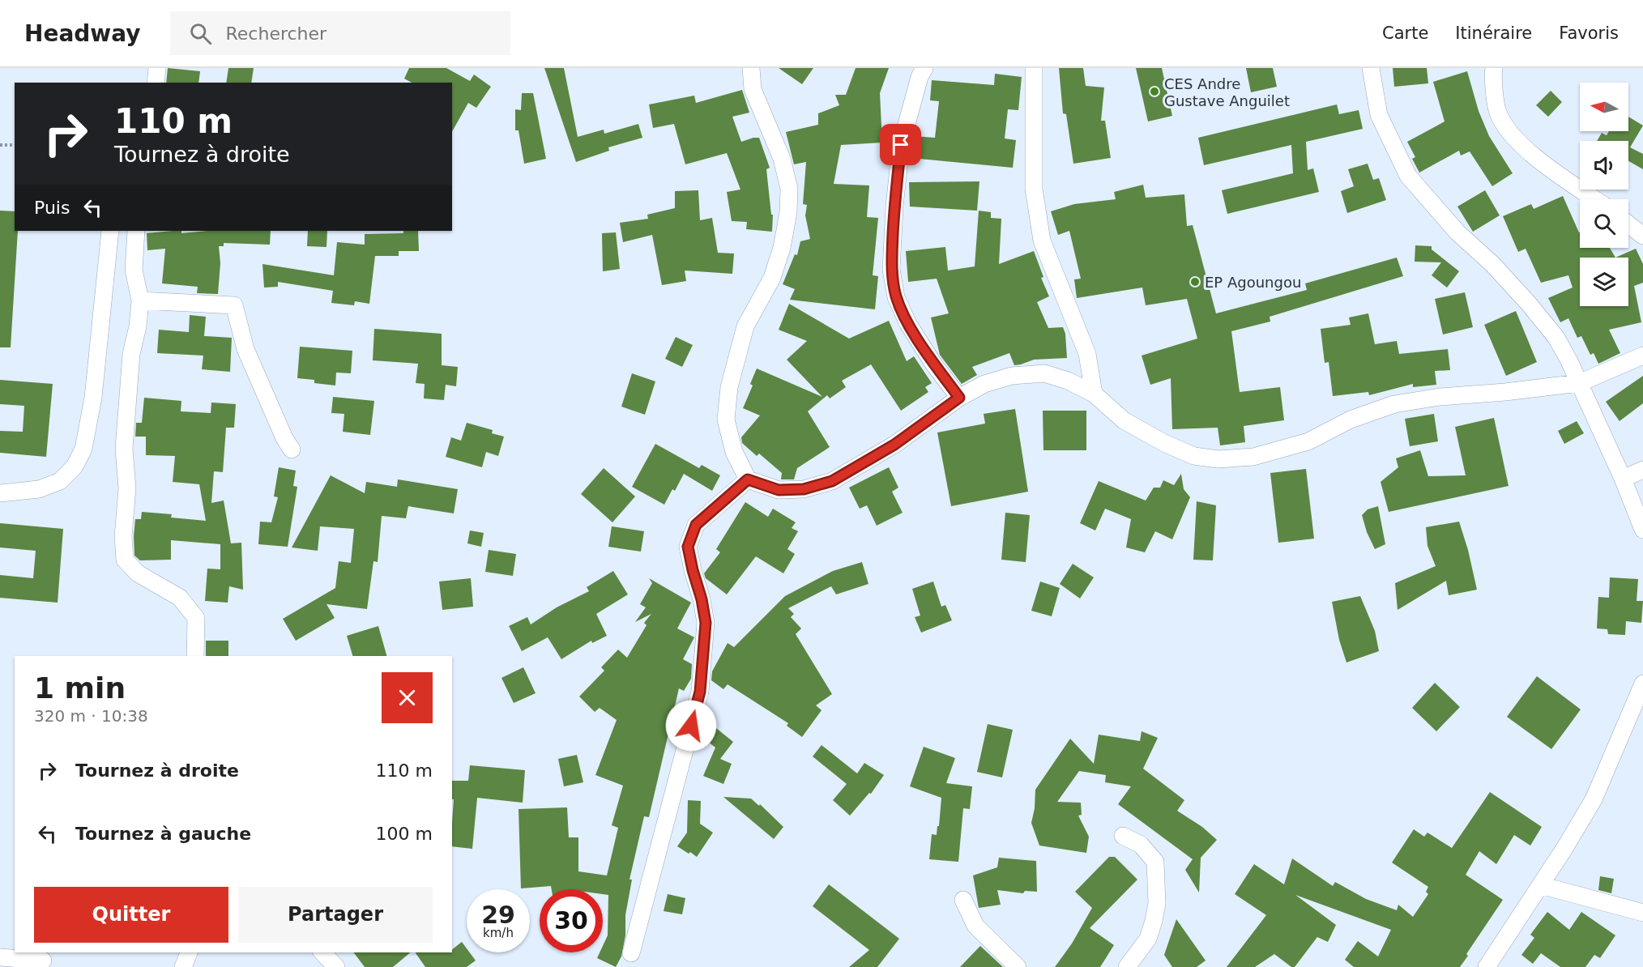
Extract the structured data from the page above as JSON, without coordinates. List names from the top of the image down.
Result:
{
  "places": ["CES Andre Gustave Anguilet", "EP Agoungou"],
  "north": "left",
  "page": {
    "header": "Headway",
    "search": "Rechercher",
    "nav": ["Carte", "Itinéraire", "Favoris"],
    "turn": ["110 m", "Tournez à droite"],
    "then": "Puis",
    "heading": ["1 min", "320 m · 10:38"],
    "list": [
      {
        "name": "Tournez à droite",
        "value": "110 m"
      },
      {
        "name": "Tournez à gauche",
        "value": "100 m"
      }
    ],
    "buttons": ["Quitter", "Partager"],
    "speed": "29 km/h",
    "limit": "30"
  }
}
